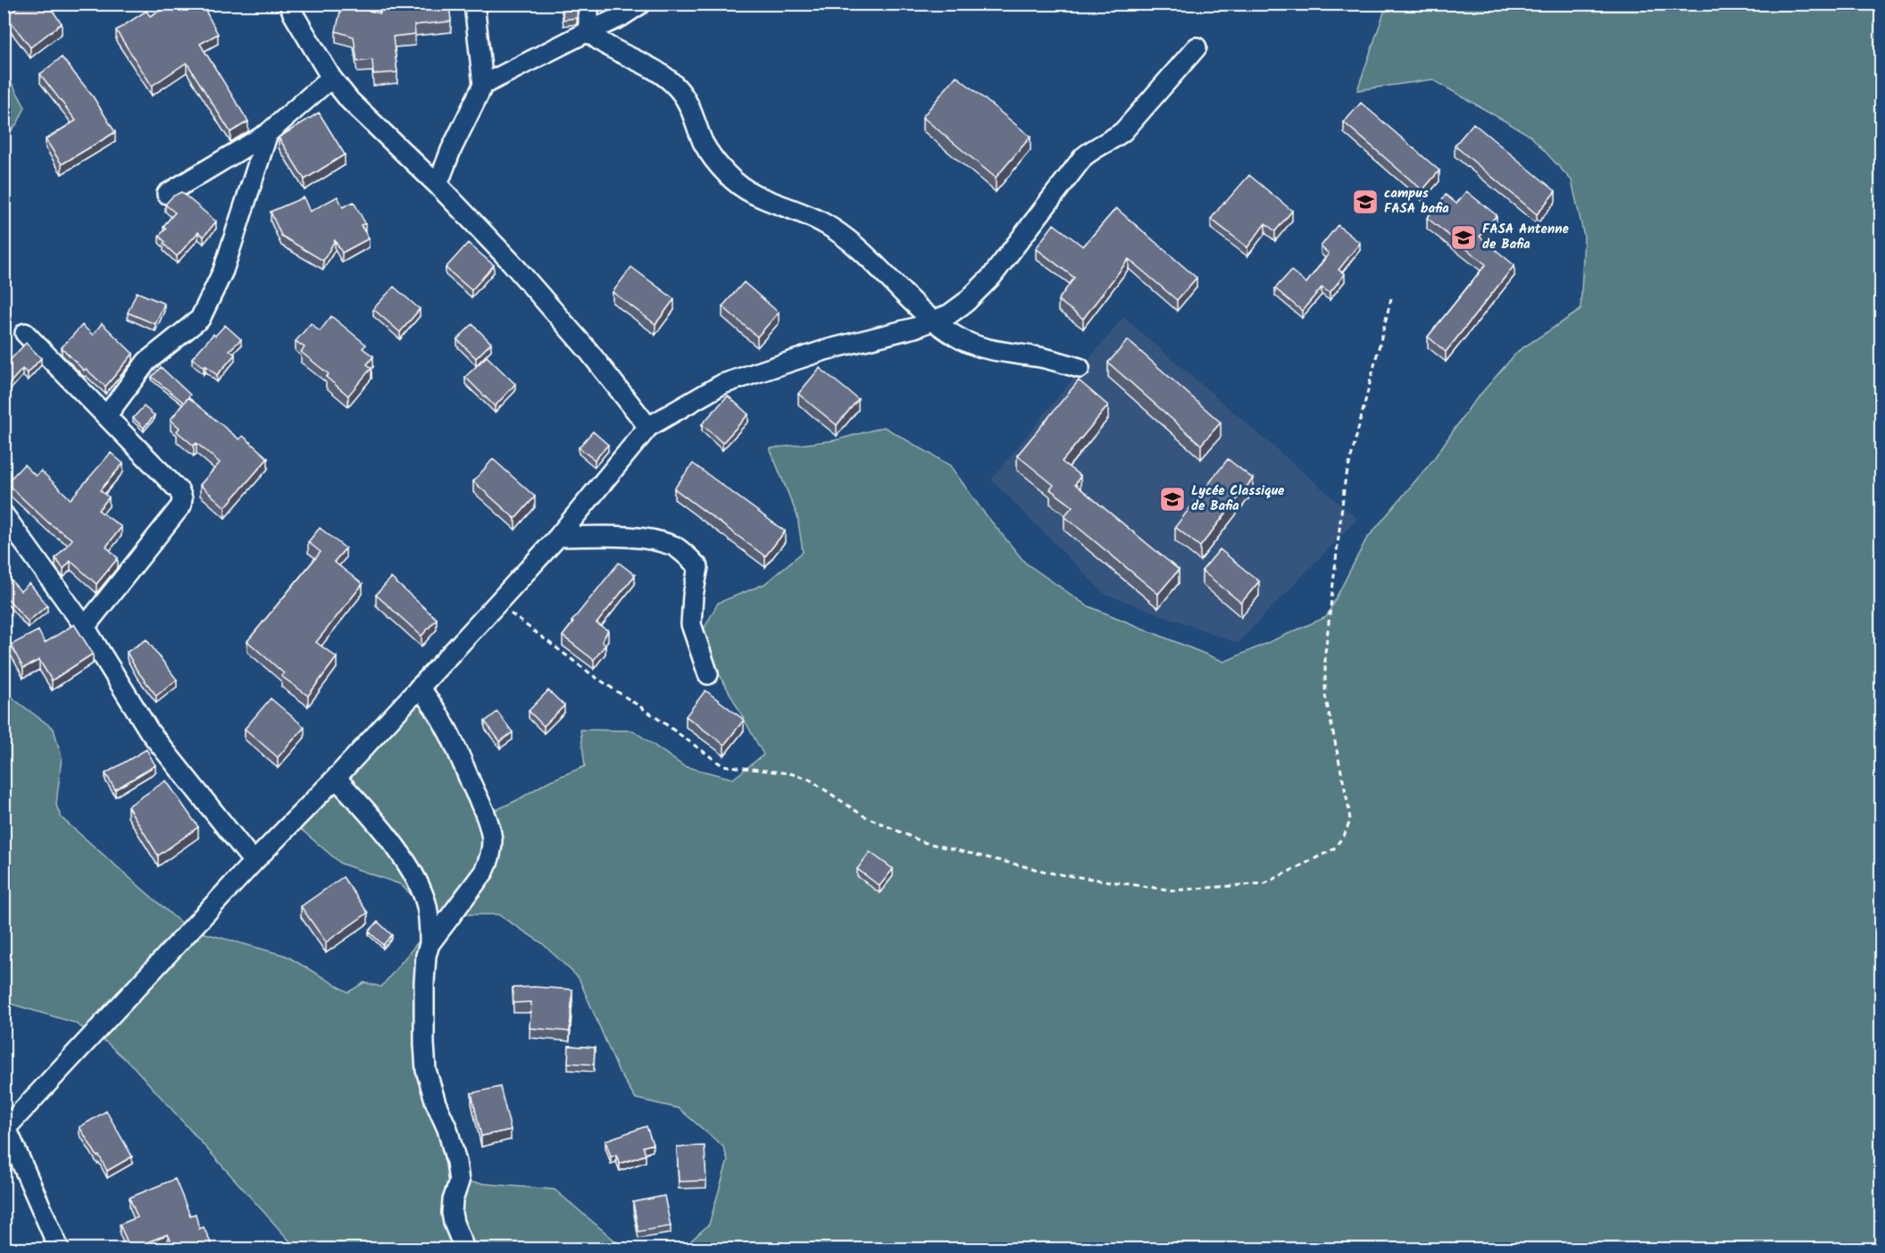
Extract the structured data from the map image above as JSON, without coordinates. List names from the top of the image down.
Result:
{
  "places": {
    "school or university": ["campus FASA bafia", "FASA Antenne de Bafia", "Lycée Classique de Bafia"]
  }
}
